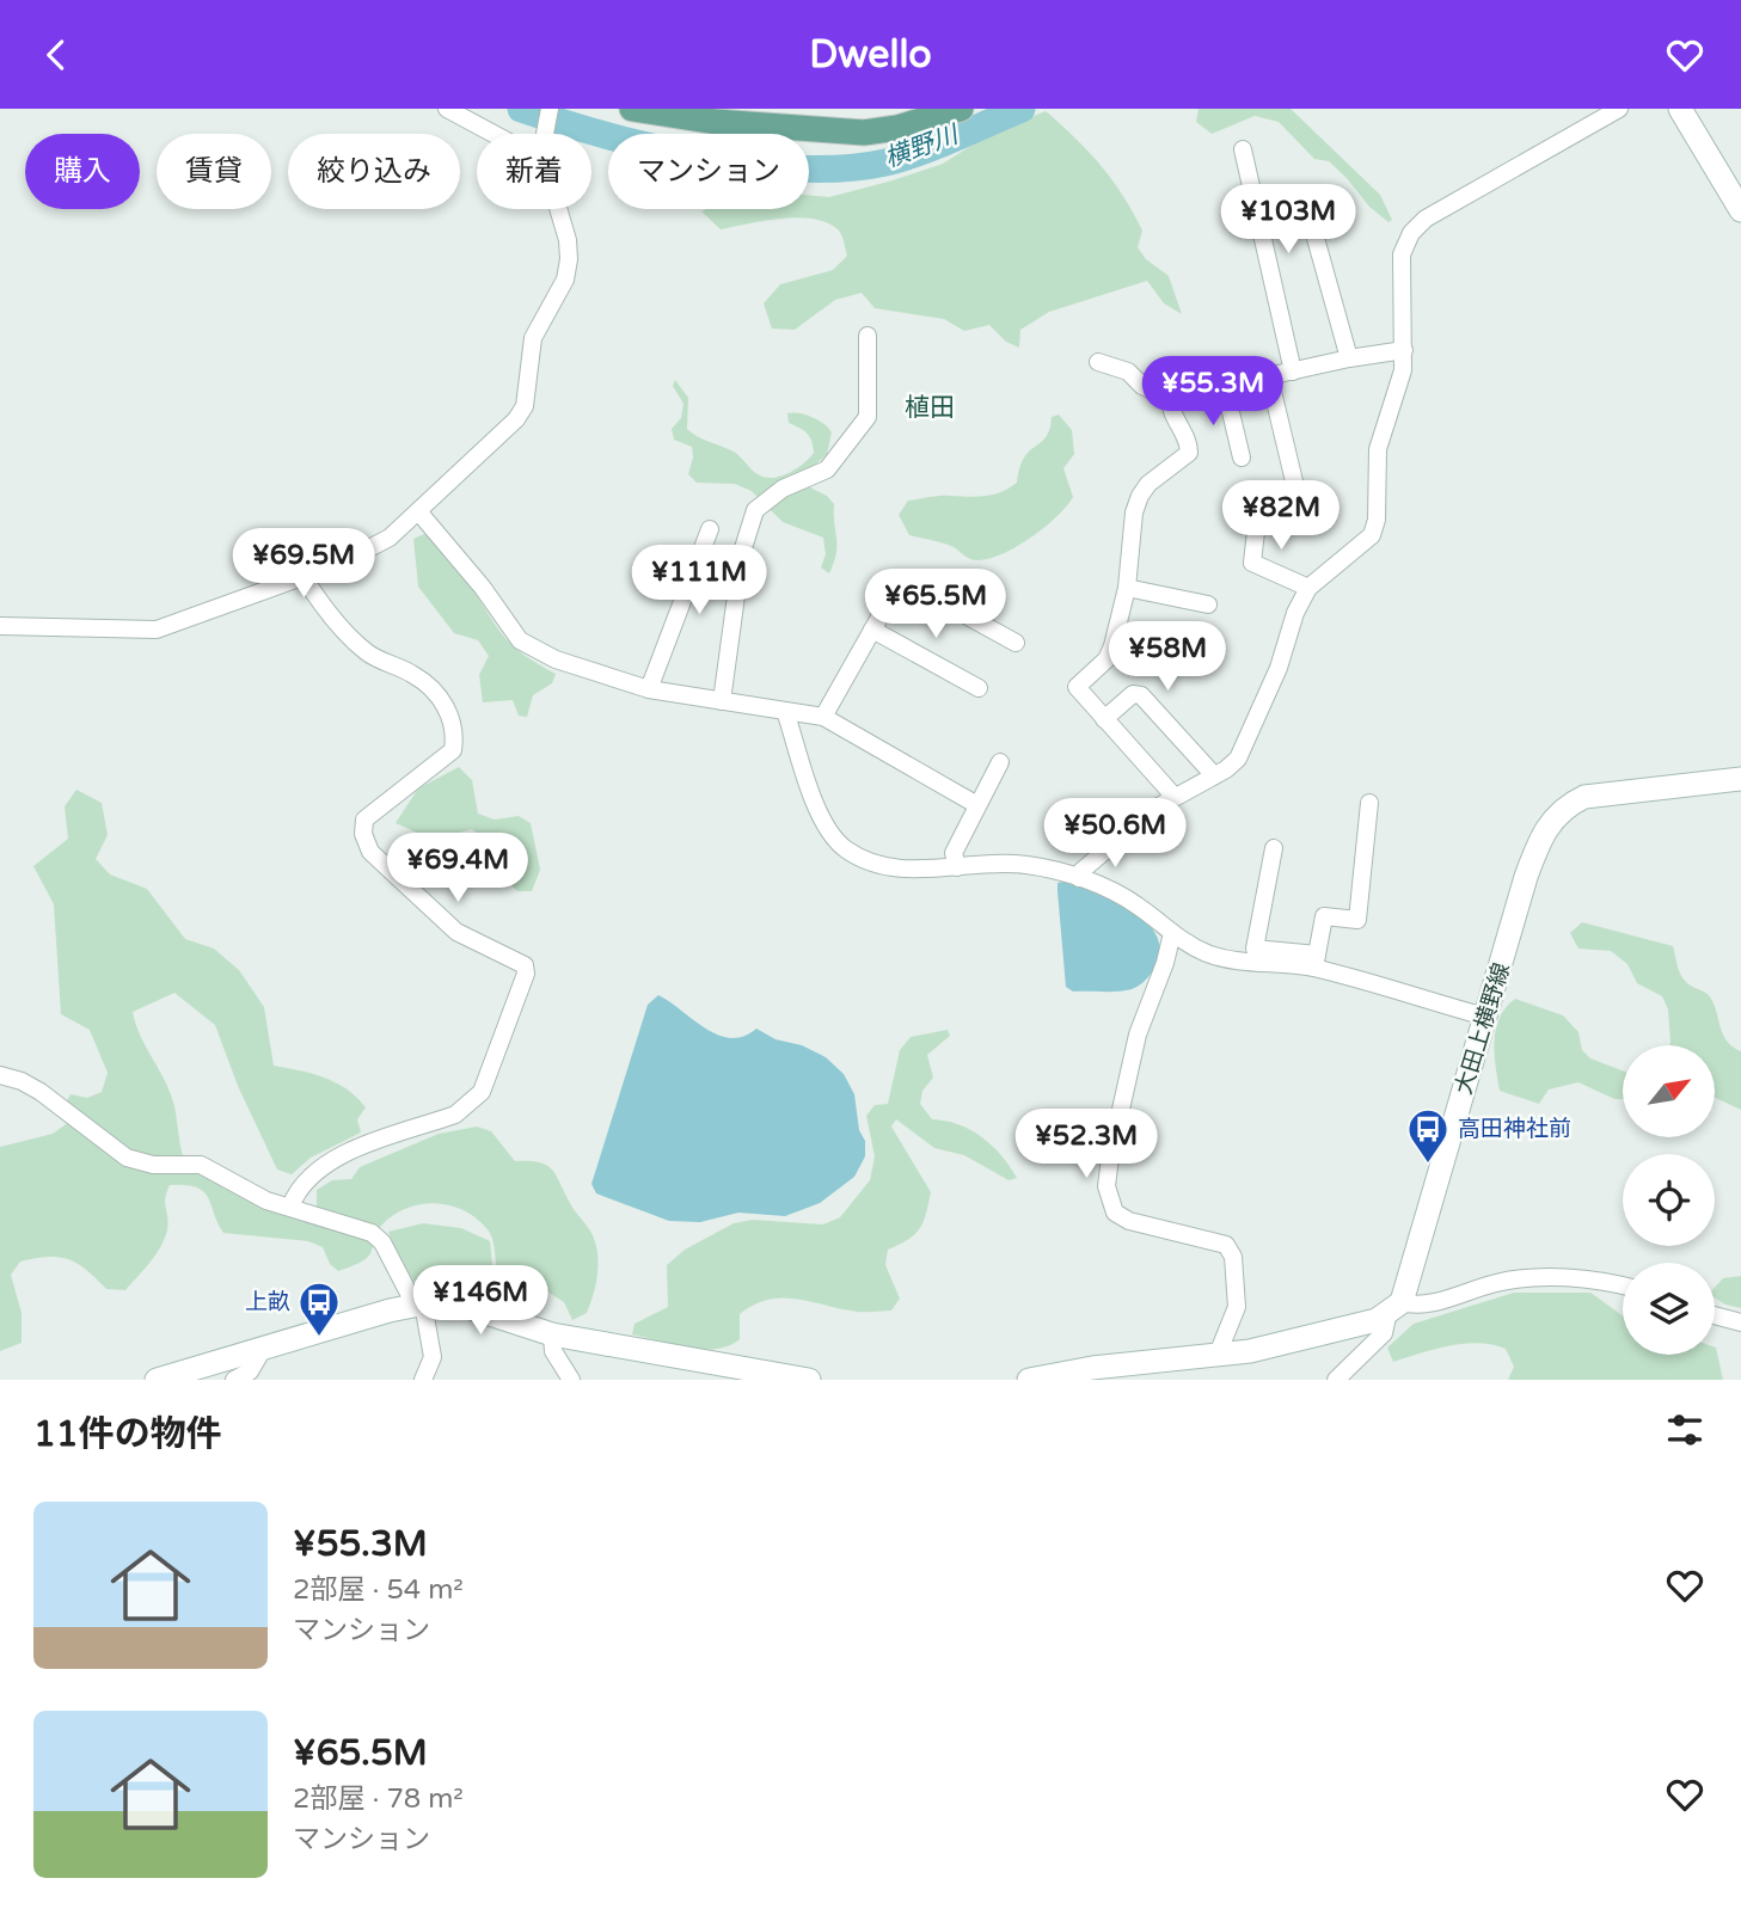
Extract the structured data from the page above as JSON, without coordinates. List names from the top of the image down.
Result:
{
  "streets": {
    "main road": ["大田上横野線"]
  },
  "districts": ["植田"],
  "water": ["横野川"],
  "places": {
    "bus stop": ["高田神社前", "上畝"]
  },
  "north": "top right",
  "page": {
    "header": "Dwello",
    "chip": [
      "購入",
      "賃貸",
      "絞り込み",
      "新着",
      "マンション"
    ],
    "price": [
      "¥103M",
      "¥55.3M",
      "¥82M",
      "¥69.5M",
      "¥111M",
      "¥65.5M",
      "¥58M",
      "¥50.6M",
      "¥69.4M",
      "¥52.3M",
      "¥146M"
    ],
    "heading": "11件の物件",
    "list": [
      {
        "name": "¥55.3M",
        "note": "2部屋 · 54 m² · マンション"
      },
      {
        "name": "¥65.5M",
        "note": "2部屋 · 78 m² · マンション"
      }
    ]
  }
}
